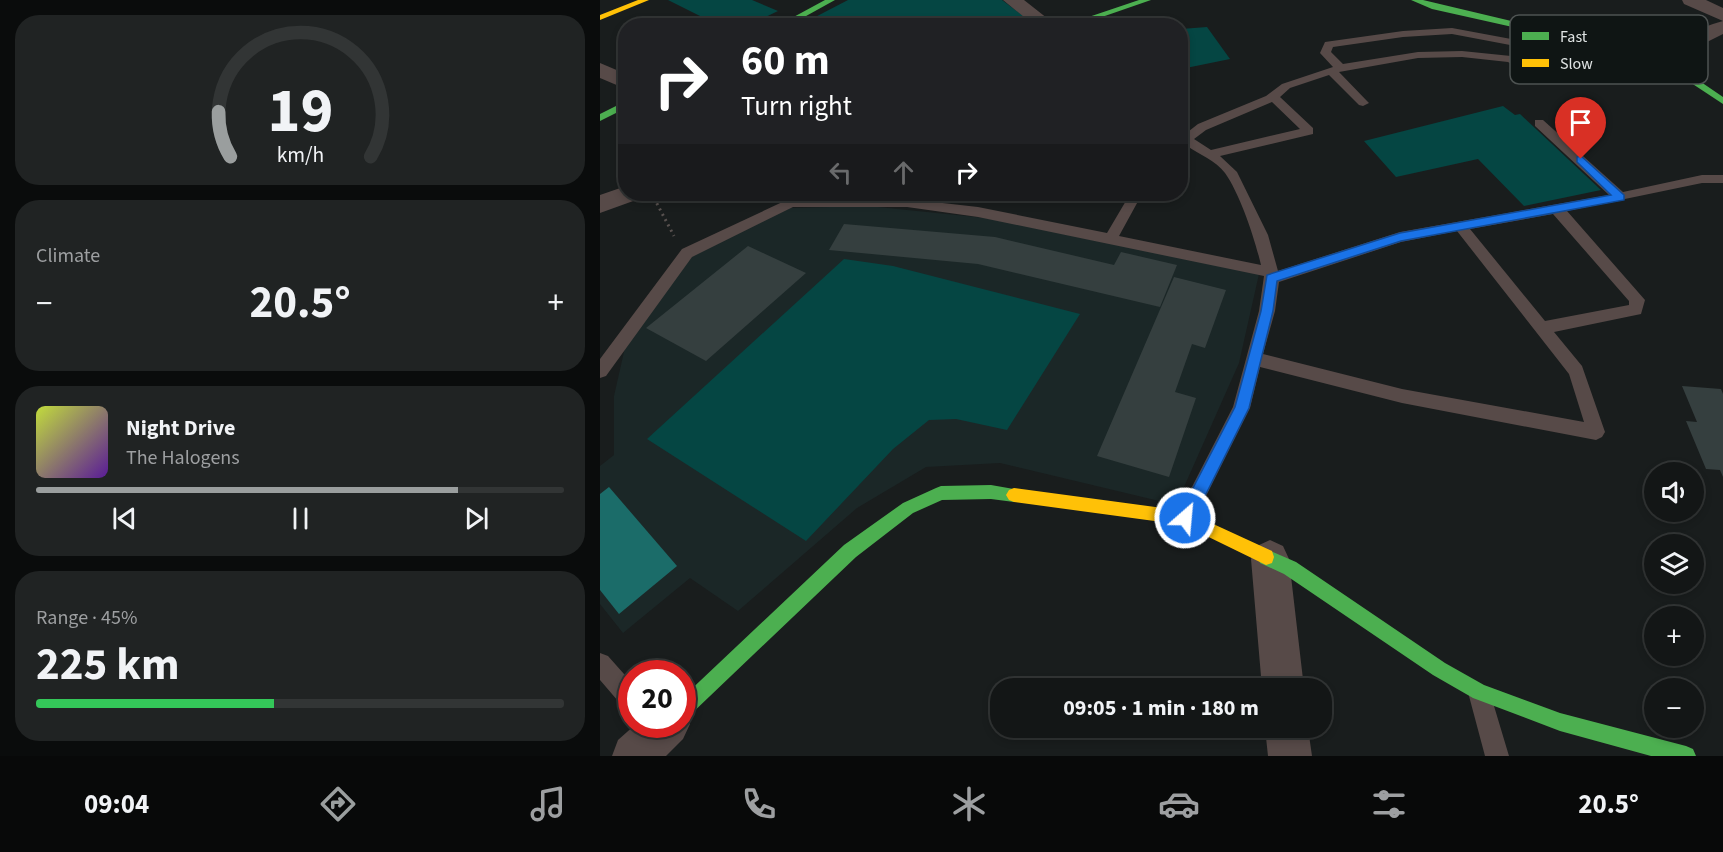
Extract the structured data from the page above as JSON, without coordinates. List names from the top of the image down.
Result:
{
  "legend": ["Fast", "Slow"],
  "page": {
    "turn": ["60 m", "Turn right"],
    "tile": [
      "Climate",
      ["Range · 45%", "225 km"]
    ],
    "heat": ["−", "20.5°", "+"],
    "song": ["Night Drive", "The Halogens"],
    "map_buttons": ["+", "−"],
    "limit": "20",
    "trip": "09:05 · 1 min · 180 m",
    "tabs": ["09:04", "20.5°"],
    "gauge": ["19", "km/h"]
  }
}
